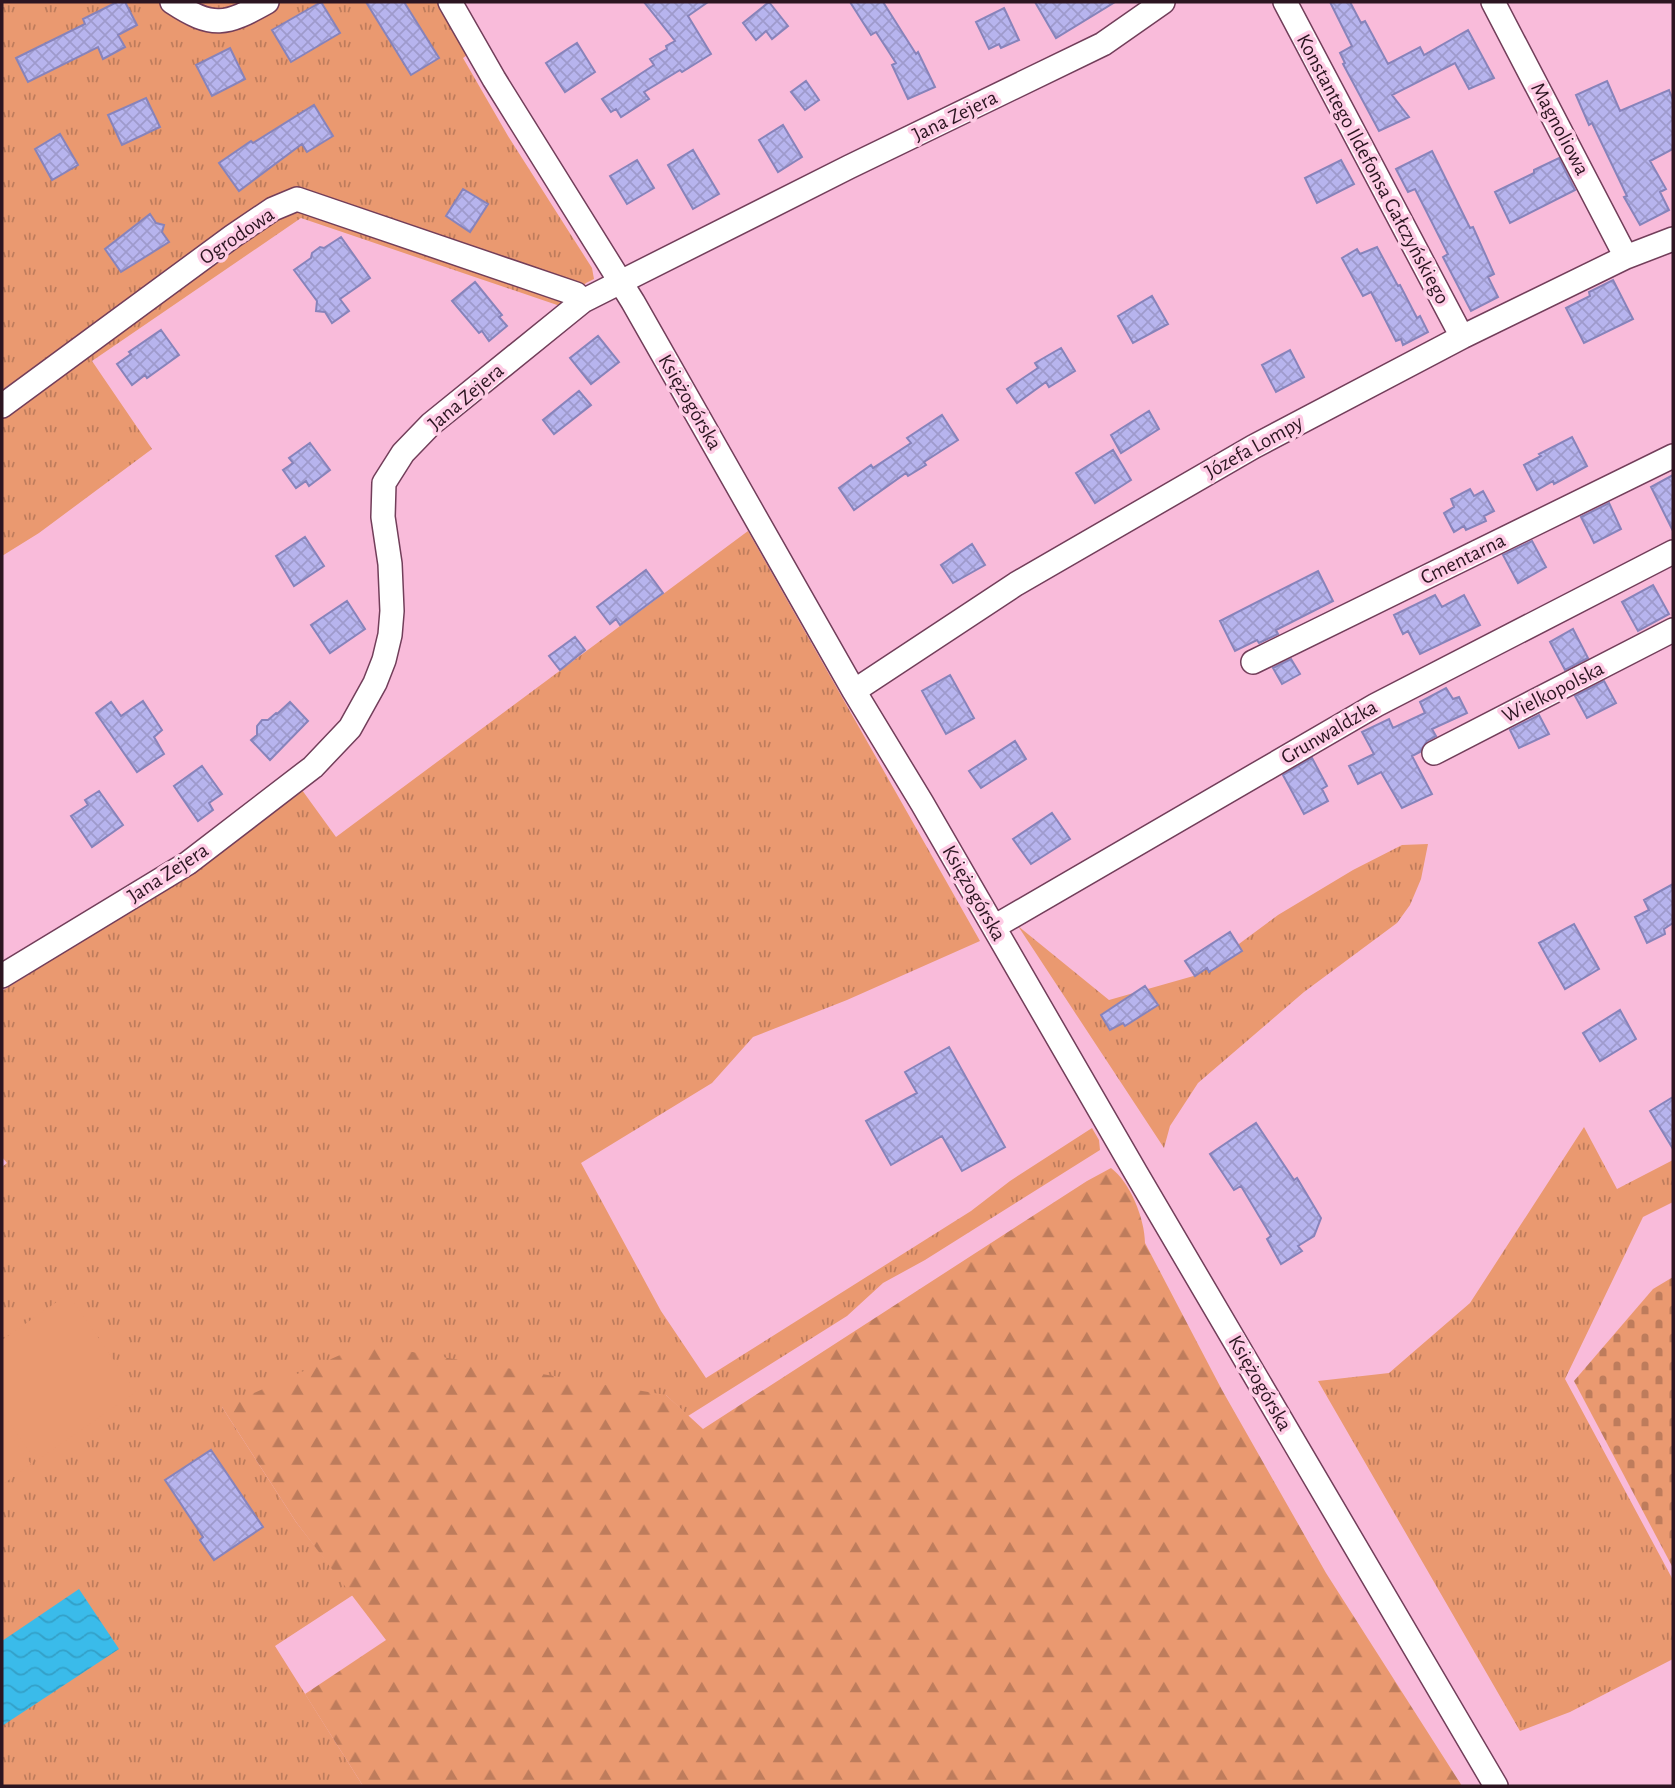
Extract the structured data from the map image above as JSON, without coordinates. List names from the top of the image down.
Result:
{
  "streets": {
    "street": [
      "Jana Zejera",
      "Magnoliowa",
      "Konstantego Ildefonsa Gałczyńskiego",
      "Ogrodowa",
      "Księżogórska",
      "Józefa Lompy",
      "Cmentarna",
      "Wielkopolska",
      "Grunwaldzka"
    ]
  },
  "crossings": [
    ["Jana Zejera", "Ogrodowa"],
    ["Jana Zejera", "Księżogórska"],
    ["Magnoliowa", "Józefa Lompy"],
    ["Konstantego Ildefonsa Gałczyńskiego", "Józefa Lompy"],
    ["Księżogórska", "Józefa Lompy"],
    ["Księżogórska", "Grunwaldzka"]
  ]
}
